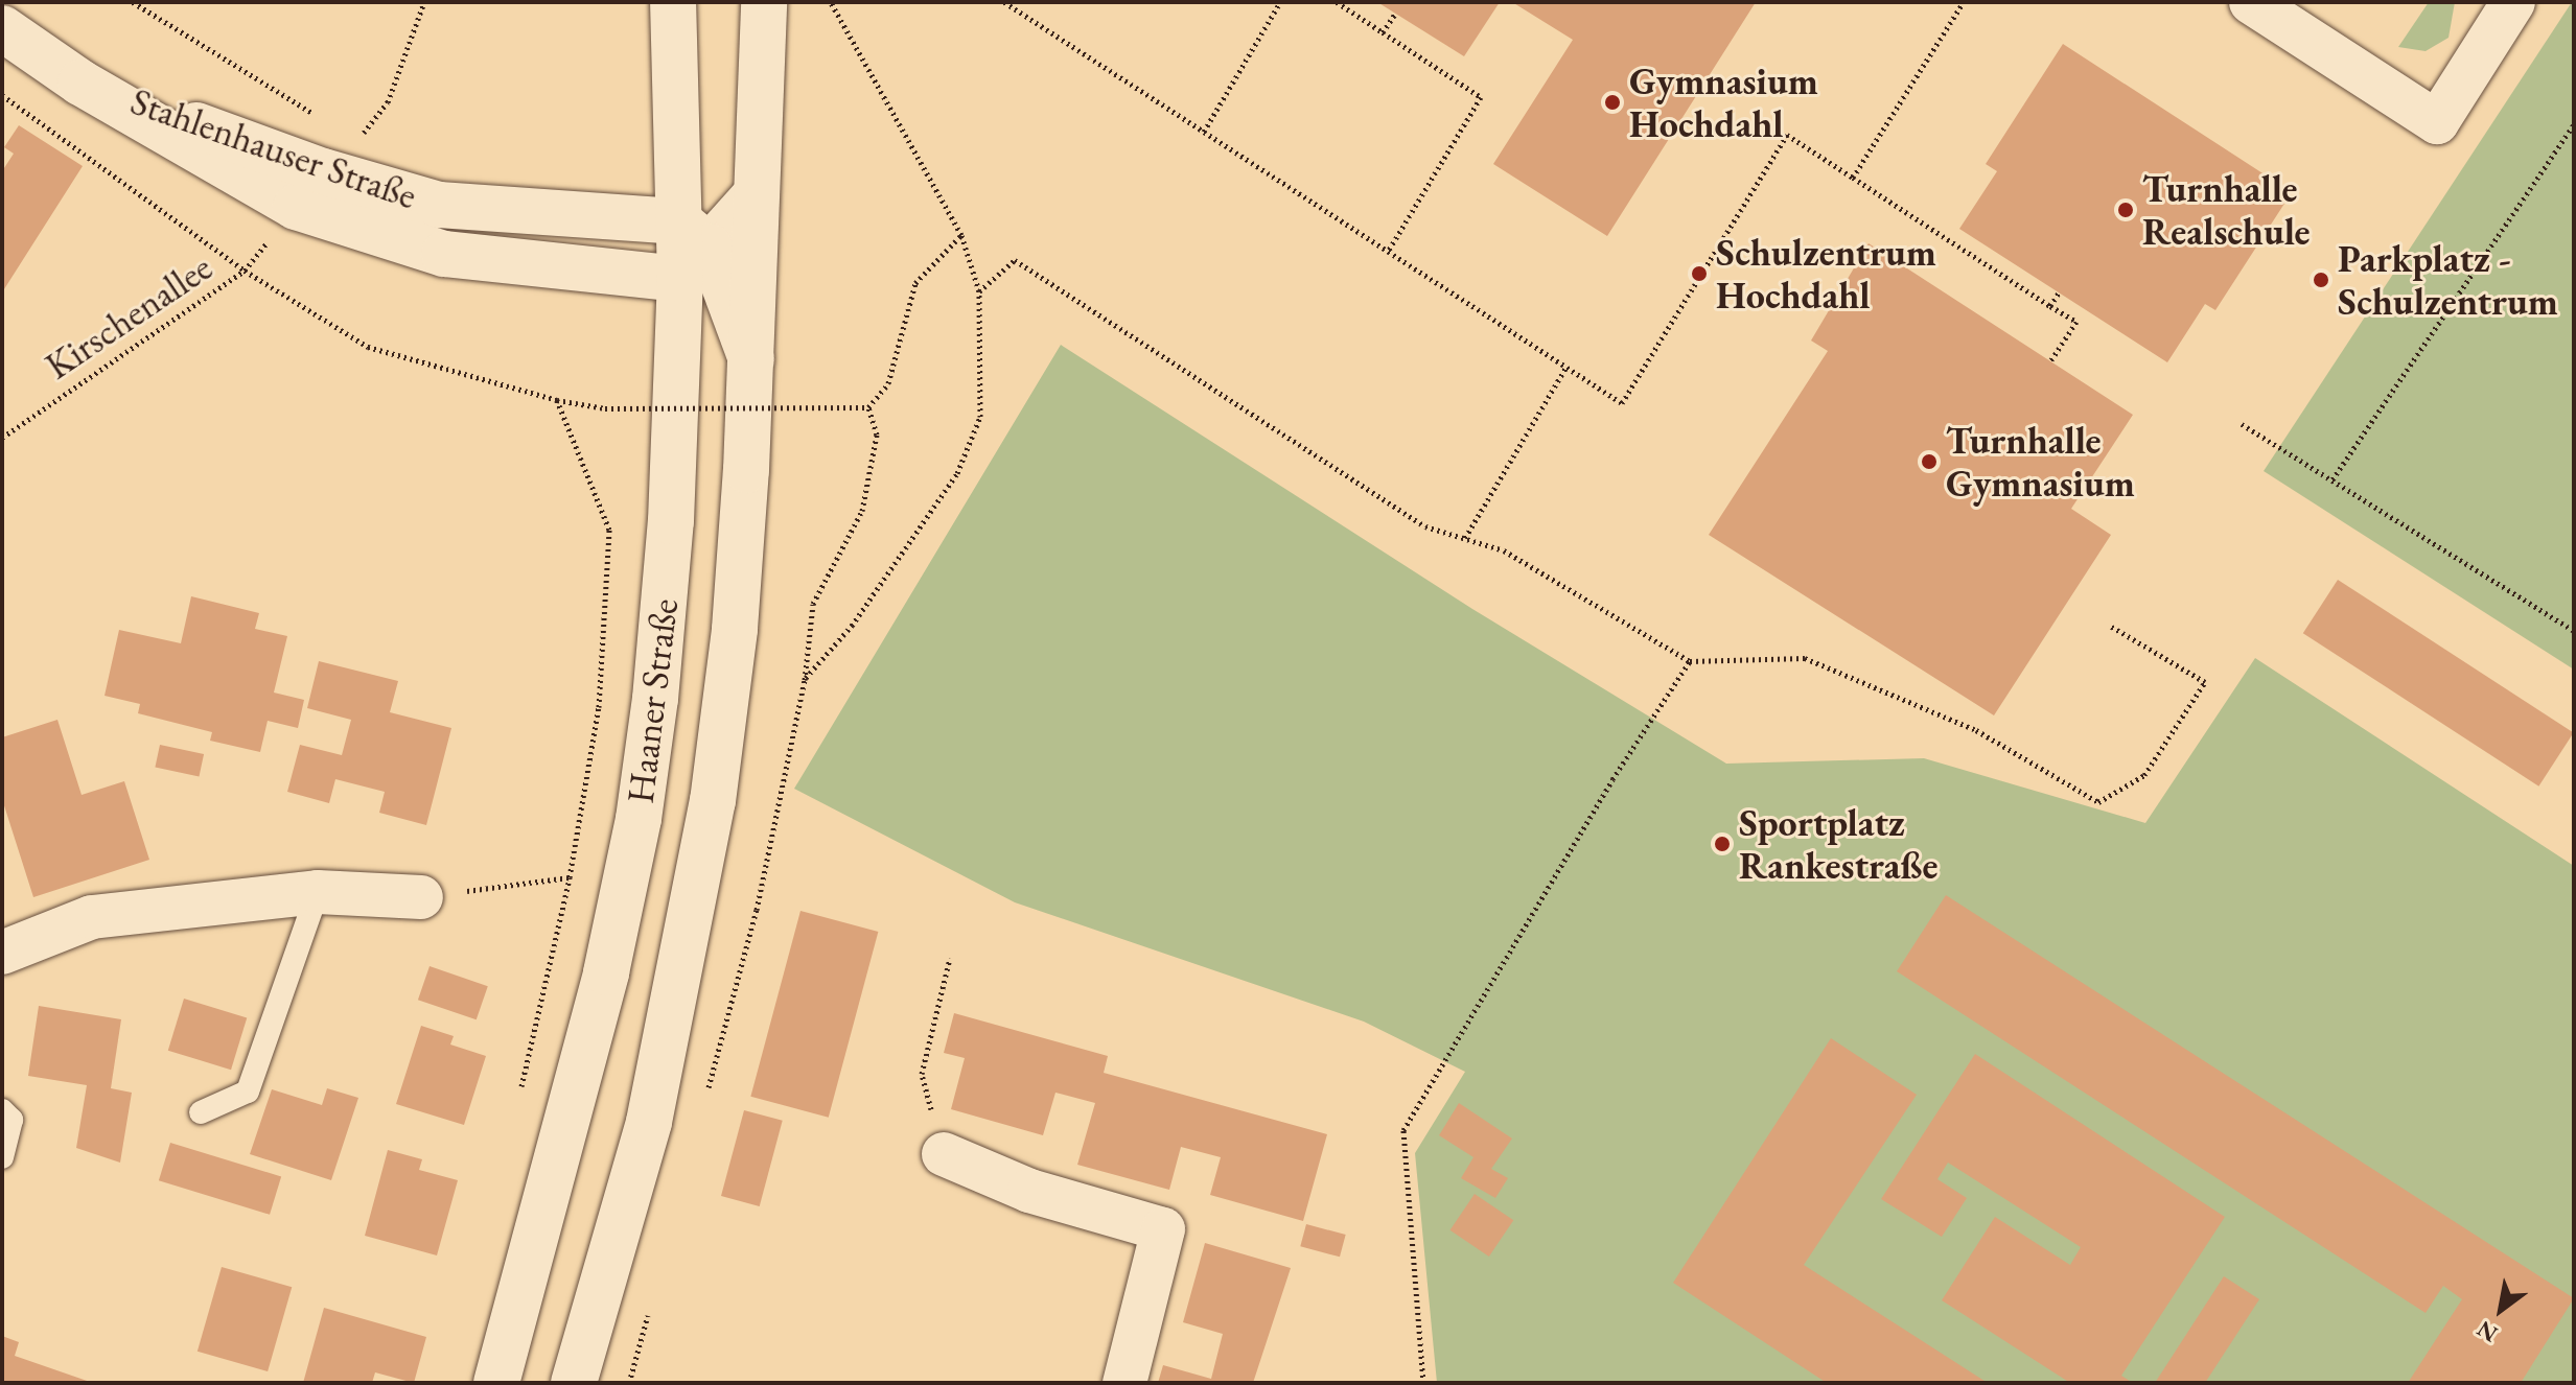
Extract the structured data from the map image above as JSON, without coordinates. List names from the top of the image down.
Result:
{
  "streets": {
    "main road": ["Stahlenhauser Straße", "Haaner Straße"],
    "path": ["Kirschenallee"]
  },
  "crossings": [
    ["Stahlenhauser Straße", "Haaner Straße"]
  ],
  "places": [
    "Gymnasium Hochdahl",
    "Turnhalle Realschule",
    "Schulzentrum Hochdahl",
    "Parkplatz - Schulzentrum",
    "Turnhalle Gymnasium",
    "Sportplatz Rankestraße"
  ],
  "north": "bottom left"
}
